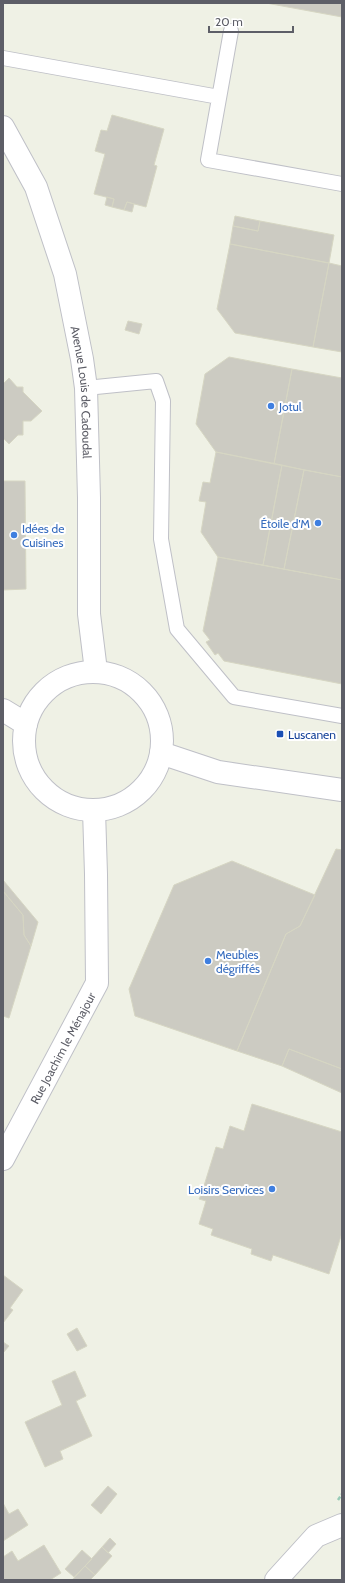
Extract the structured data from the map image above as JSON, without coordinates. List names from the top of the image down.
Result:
{
  "streets": {
    "street": ["Avenue Louis de Cadoudal", "Rue Joachim le Ménajour"]
  },
  "crossings": [
    ["Avenue Louis de Cadoudal", "Rue Joachim le Ménajour"]
  ],
  "places": {
    "other": [
      "Jotul",
      "Étoile d'M",
      "Idées de Cuisines",
      "Meubles dégriffés",
      "Loisirs Services"
    ],
    "transit": ["Luscanen"]
  },
  "scale_bar": "20 m"
}
